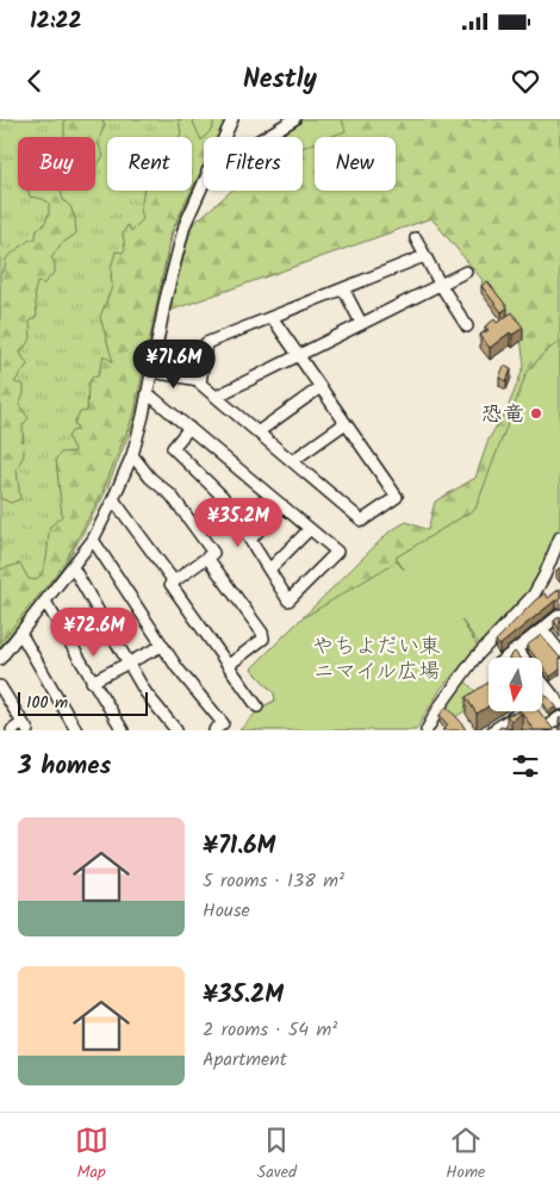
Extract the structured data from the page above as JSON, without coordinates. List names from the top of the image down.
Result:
{
  "parks": ["やちよだい東 ニマイル広場"],
  "places": ["恐竜"],
  "scale_bar": "100 m",
  "north": "bottom",
  "page": {
    "status": "12:22",
    "header": "Nestly",
    "chip": [
      "Buy",
      "Rent",
      "Filters",
      "New"
    ],
    "price": ["¥71.6M", "¥35.2M", "¥72.6M"],
    "scale": "100 m",
    "heading": "3 homes",
    "list": [
      {
        "name": "¥71.6M",
        "note": "5 rooms · 138 m² · House"
      },
      {
        "name": "¥35.2M",
        "note": "2 rooms · 54 m² · Apartment"
      }
    ],
    "tabs": ["Map", "Saved", "Home"]
  }
}
